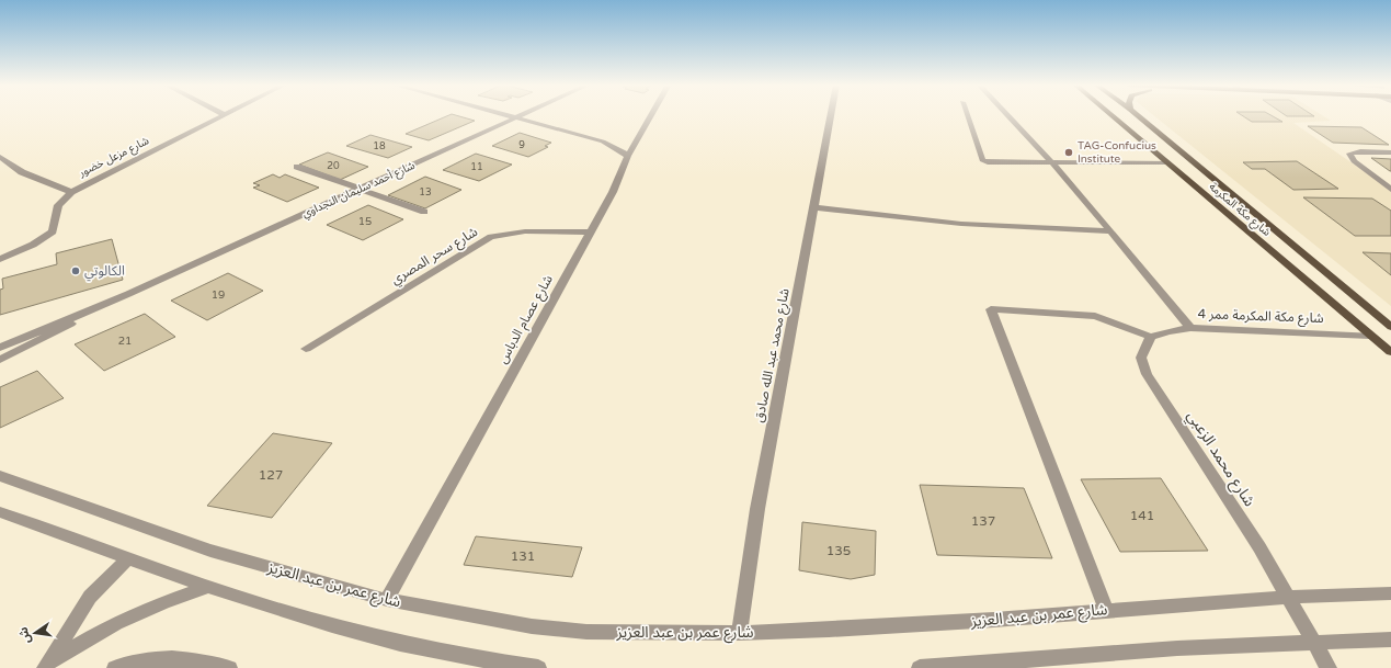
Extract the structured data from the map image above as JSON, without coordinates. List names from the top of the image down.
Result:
{
  "streets": {
    "main road": ["شارع مكة المكرمة"],
    "street": [
      "شارع مزعل خضور",
      "شارع أحمد سليمان النجداوي",
      "شارع سحر المصري",
      "شارع مكة المكرمة ممر 4",
      "شارع عصام الدباس",
      "شارع محمد عبد الله صادق",
      "شارع محمد الزعبي",
      "شارع عمر بن عبد العزيز"
    ]
  },
  "crossings": [
    ["شارع مكة المكرمة", "شارع مكة المكرمة ممر 4"],
    ["شارع سحر المصري", "شارع عصام الدباس"],
    ["شارع مكة المكرمة ممر 4", "شارع محمد الزعبي"],
    ["شارع عصام الدباس", "شارع عمر بن عبد العزيز"],
    ["شارع محمد عبد الله صادق", "شارع عمر بن عبد العزيز"],
    ["شارع محمد الزعبي", "شارع عمر بن عبد العزيز"]
  ],
  "places": ["TAG-Confucius Institute", "الكالوتي"],
  "house_numbers": [
    "9",
    "18",
    "20",
    "11",
    "13",
    "15",
    "19",
    "21",
    "127",
    "141",
    "137",
    "135",
    "131"
  ],
  "north": "left"
}
